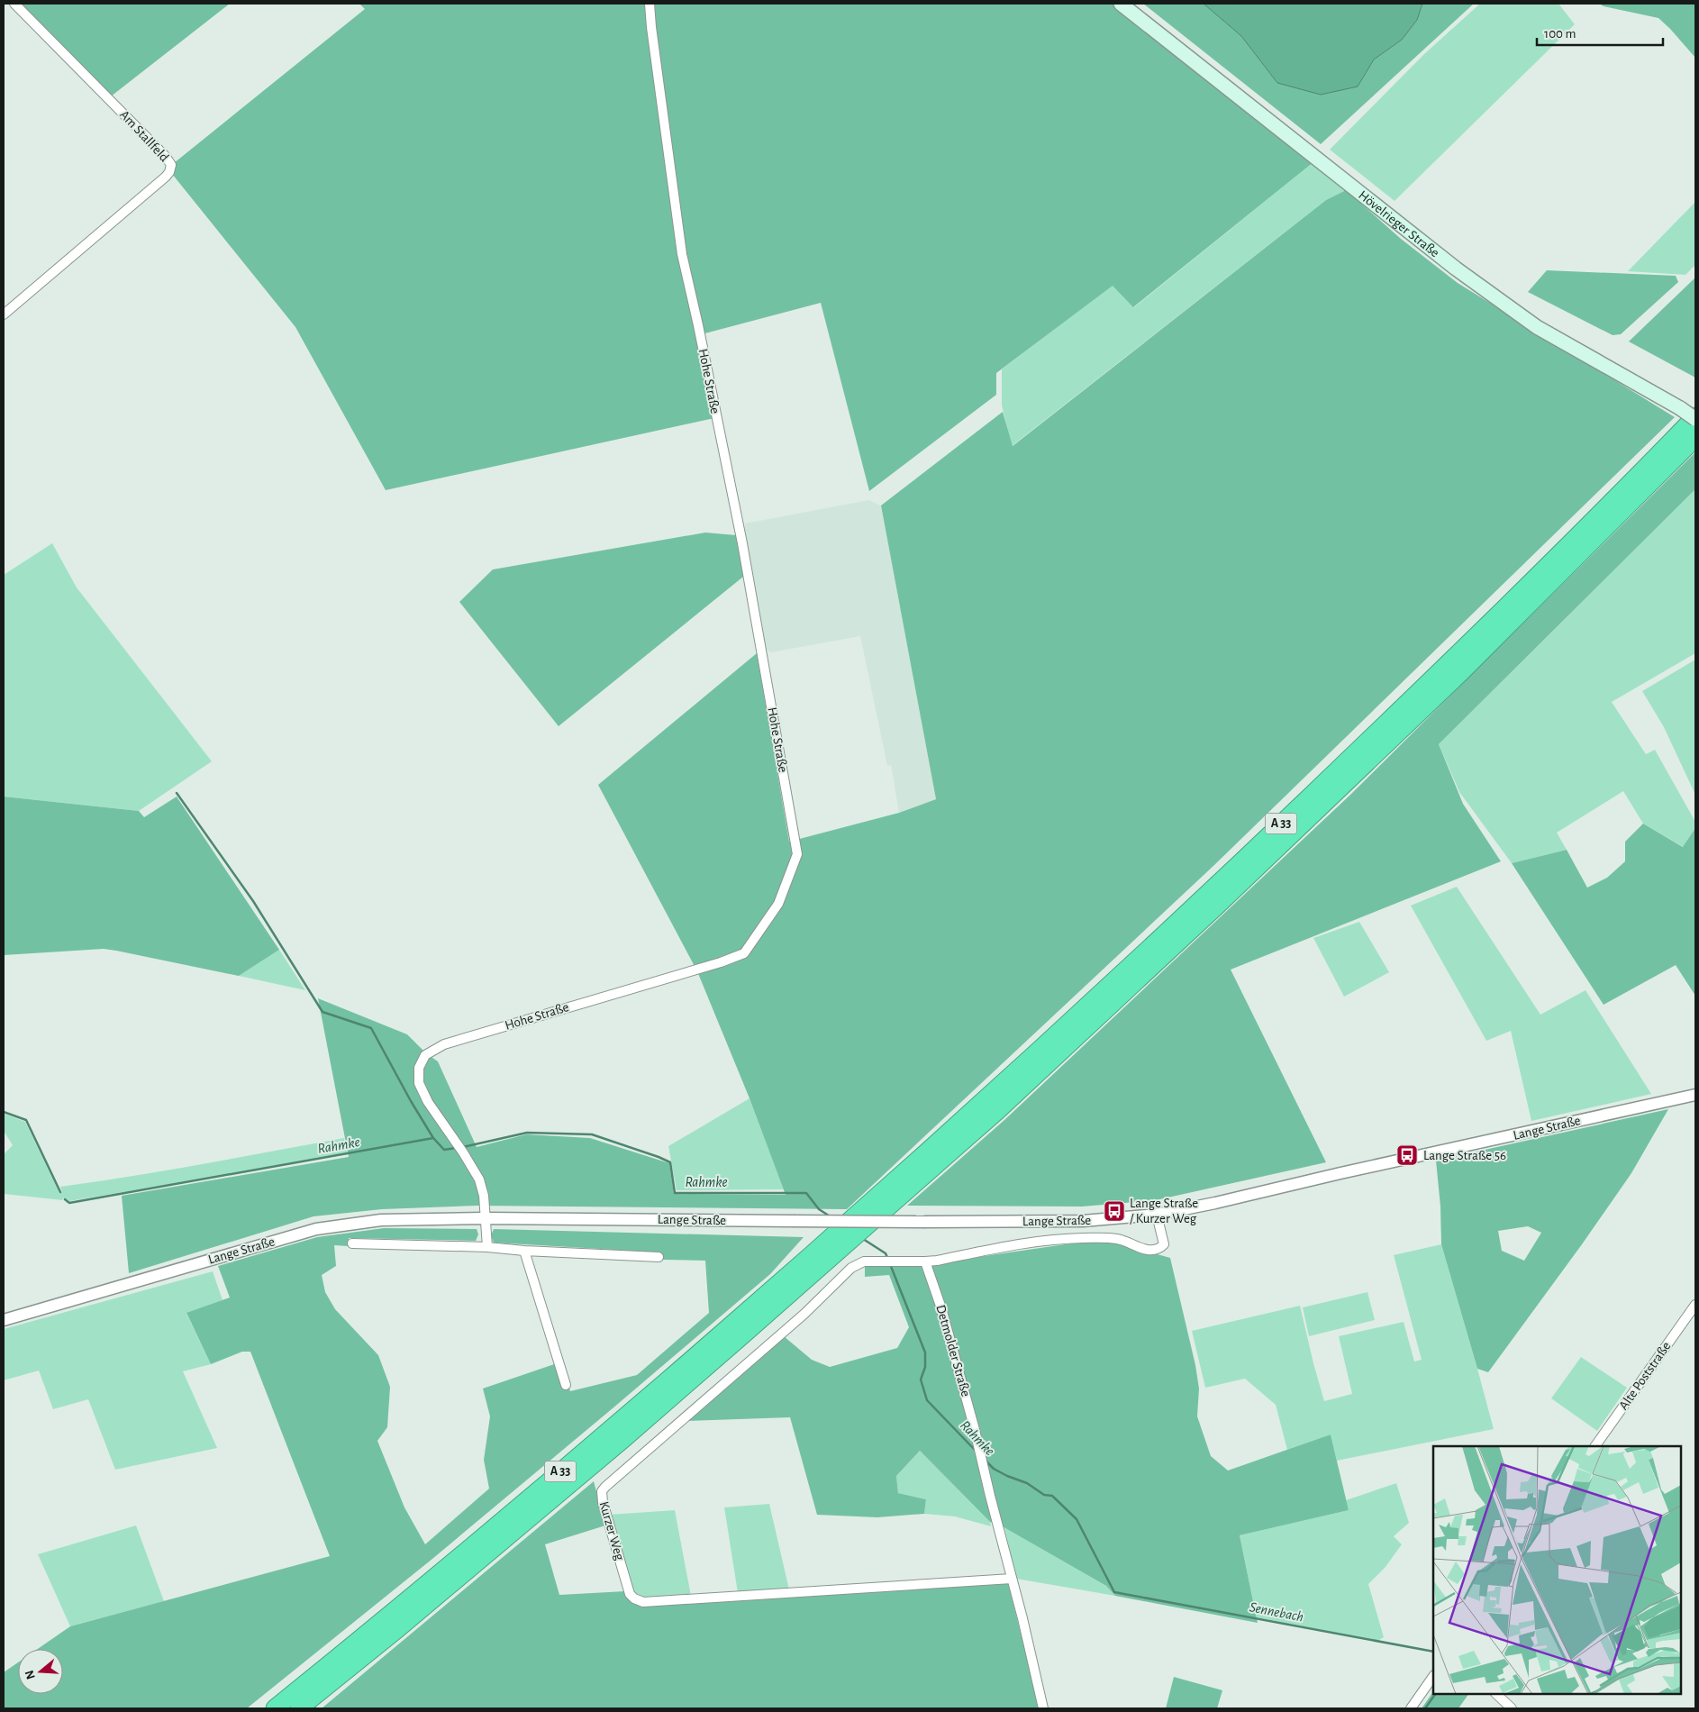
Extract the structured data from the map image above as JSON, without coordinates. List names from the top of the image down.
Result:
{
  "streets": {
    "highway": ["A 33"],
    "main road": ["Hövelrieger Straße"],
    "street": [
      "Am Stallfeld",
      "Hohe Straße",
      "Lange Straße",
      "Detmolder Straße",
      "Alte Poststraße",
      "Kurzer Weg"
    ]
  },
  "crossings": [
    ["Hövelrieger Straße", "A 33"],
    ["Hohe Straße", "Lange Straße"],
    ["Detmolder Straße", "Kurzer Weg"]
  ],
  "water": ["Rahmke", "Sennebach"],
  "places": {
    "bus stop": ["Lange Straße 56", "Lange Straße / Kurzer Weg"]
  },
  "scale_bar": "100 m",
  "north": "left"
}
